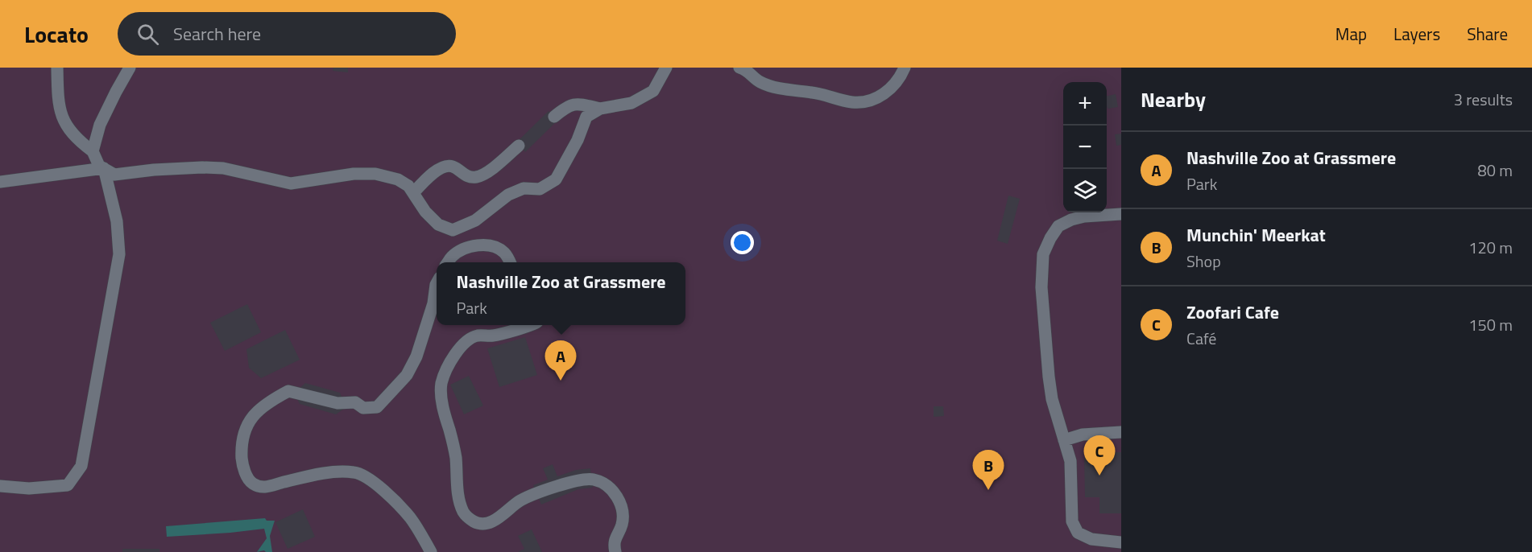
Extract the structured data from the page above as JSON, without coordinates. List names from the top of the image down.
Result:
{
  "page": {
    "header": "Locato",
    "search": "Search here",
    "nav": ["Map", "Layers", "Share"],
    "heading": ["Nearby", "3 results"],
    "map_buttons": ["+", "−"],
    "list": [
      {
        "mark": "A",
        "name": "Nashville Zoo at Grassmere",
        "note": "Park",
        "value": "80 m"
      },
      {
        "mark": "B",
        "name": "Munchin' Meerkat",
        "note": "Shop",
        "value": "120 m"
      },
      {
        "mark": "C",
        "name": "Zoofari Cafe",
        "note": "Café",
        "value": "150 m"
      }
    ],
    "popup": ["Nashville Zoo at Grassmere", "Park"],
    "pins": ["A", "C", "B"]
  }
}
